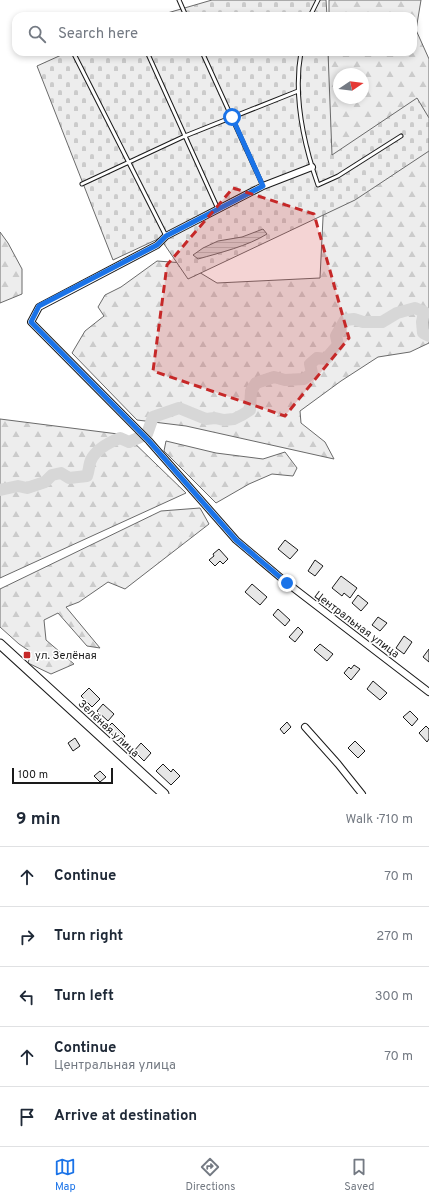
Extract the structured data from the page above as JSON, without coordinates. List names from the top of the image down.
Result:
{
  "streets": {
    "main road": ["Зелёная улица"],
    "street": ["Центральная улица"]
  },
  "places": {
    "transit": ["ул. Зелёная"]
  },
  "scale_bar": "100 m",
  "north": "right",
  "page": {
    "search": "Search here",
    "scale": "100 m",
    "heading": ["9 min", "Walk · 710 m"],
    "list": [
      ["Continue", "70 m"],
      ["Turn right", "270 m"],
      ["Turn left", "300 m"],
      ["Continue", "Центральная улица", "70 m"],
      "Arrive at destination"
    ],
    "nav": ["Map", "Directions", "Saved"]
  }
}
